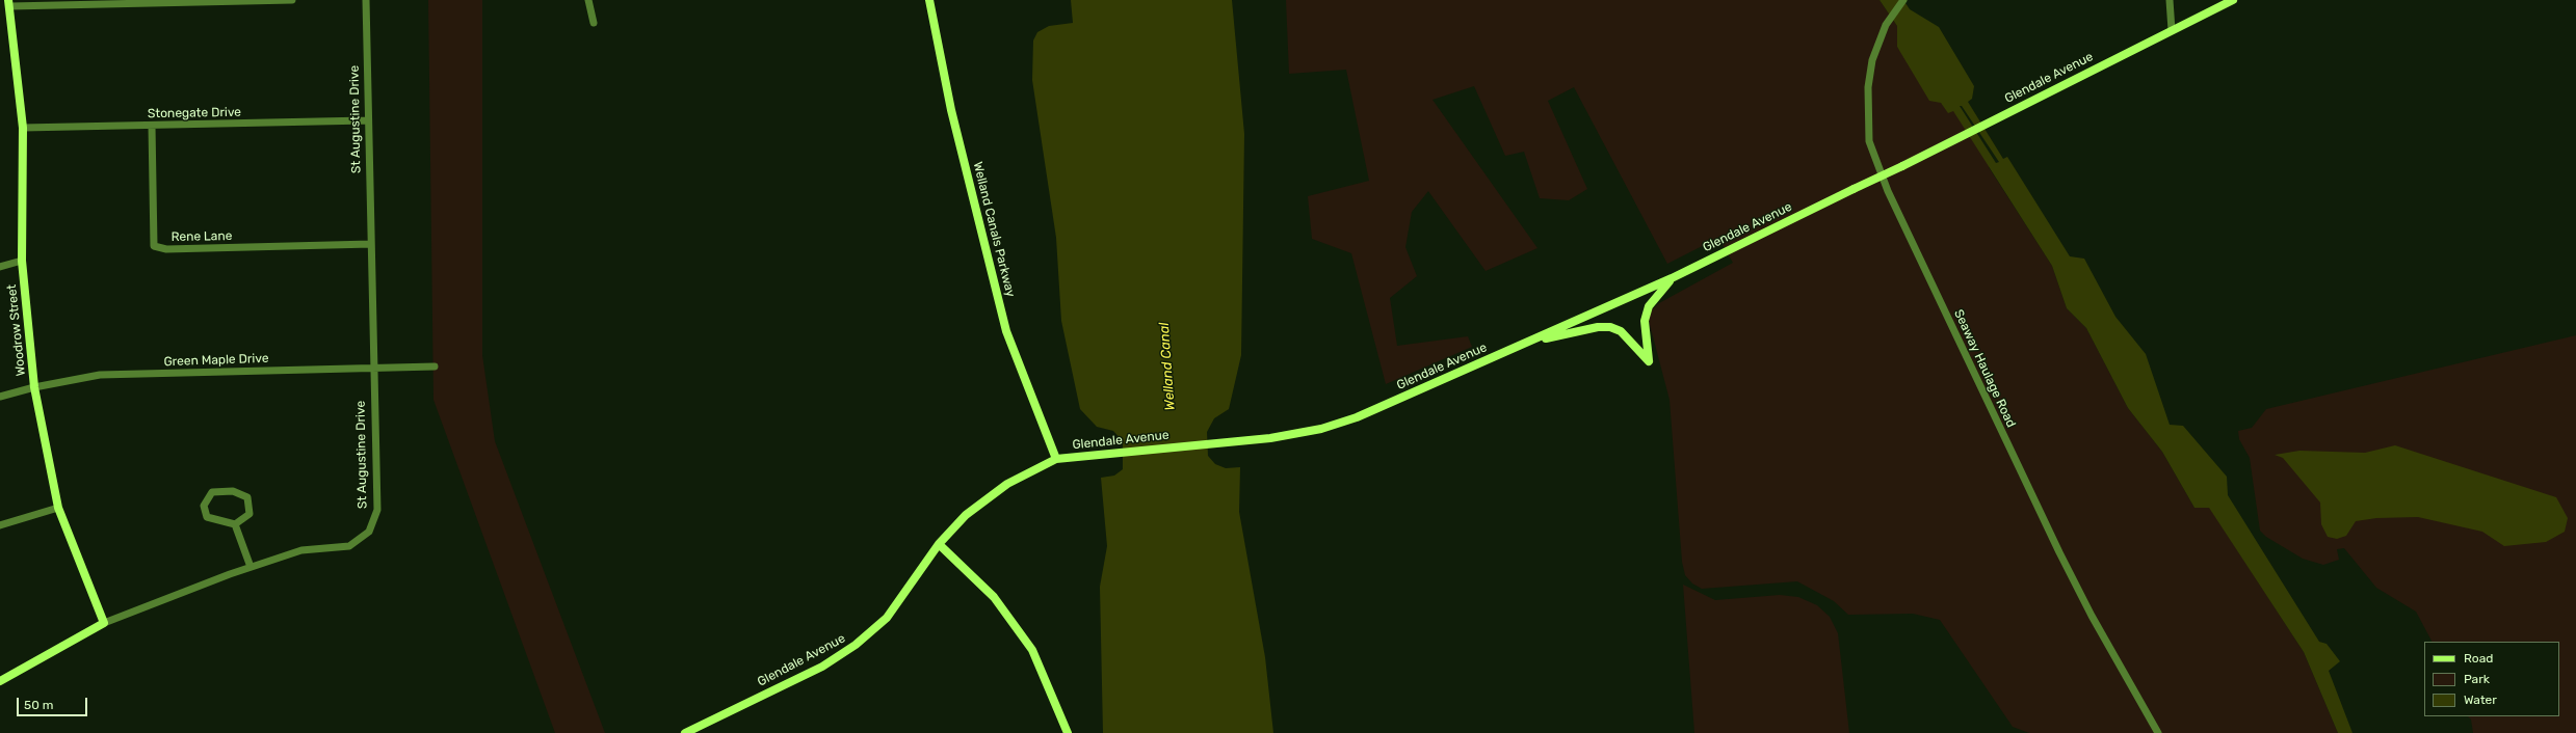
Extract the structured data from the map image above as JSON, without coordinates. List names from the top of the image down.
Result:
{
  "streets": {
    "main road": [
      "Glendale Avenue",
      "St Augustine Drive",
      "Welland Canals Parkway",
      "Woodrow Street"
    ],
    "street": [
      "Stonegate Drive",
      "Rene Lane",
      "Green Maple Drive",
      "Seaway Haulage Road"
    ]
  },
  "crossings": [
    ["Glendale Avenue", "Welland Canals Parkway"],
    ["Stonegate Drive", "St Augustine Drive"],
    ["Stonegate Drive", "Rene Lane"],
    ["Stonegate Drive", "Woodrow Street"],
    ["St Augustine Drive", "Rene Lane"],
    ["St Augustine Drive", "Woodrow Street"],
    ["St Augustine Drive", "Green Maple Drive"],
    ["Woodrow Street", "Green Maple Drive"]
  ],
  "water": ["Welland Canal"],
  "legend": ["Road", "Park", "Water"],
  "scale_bar": "50 m"
}
